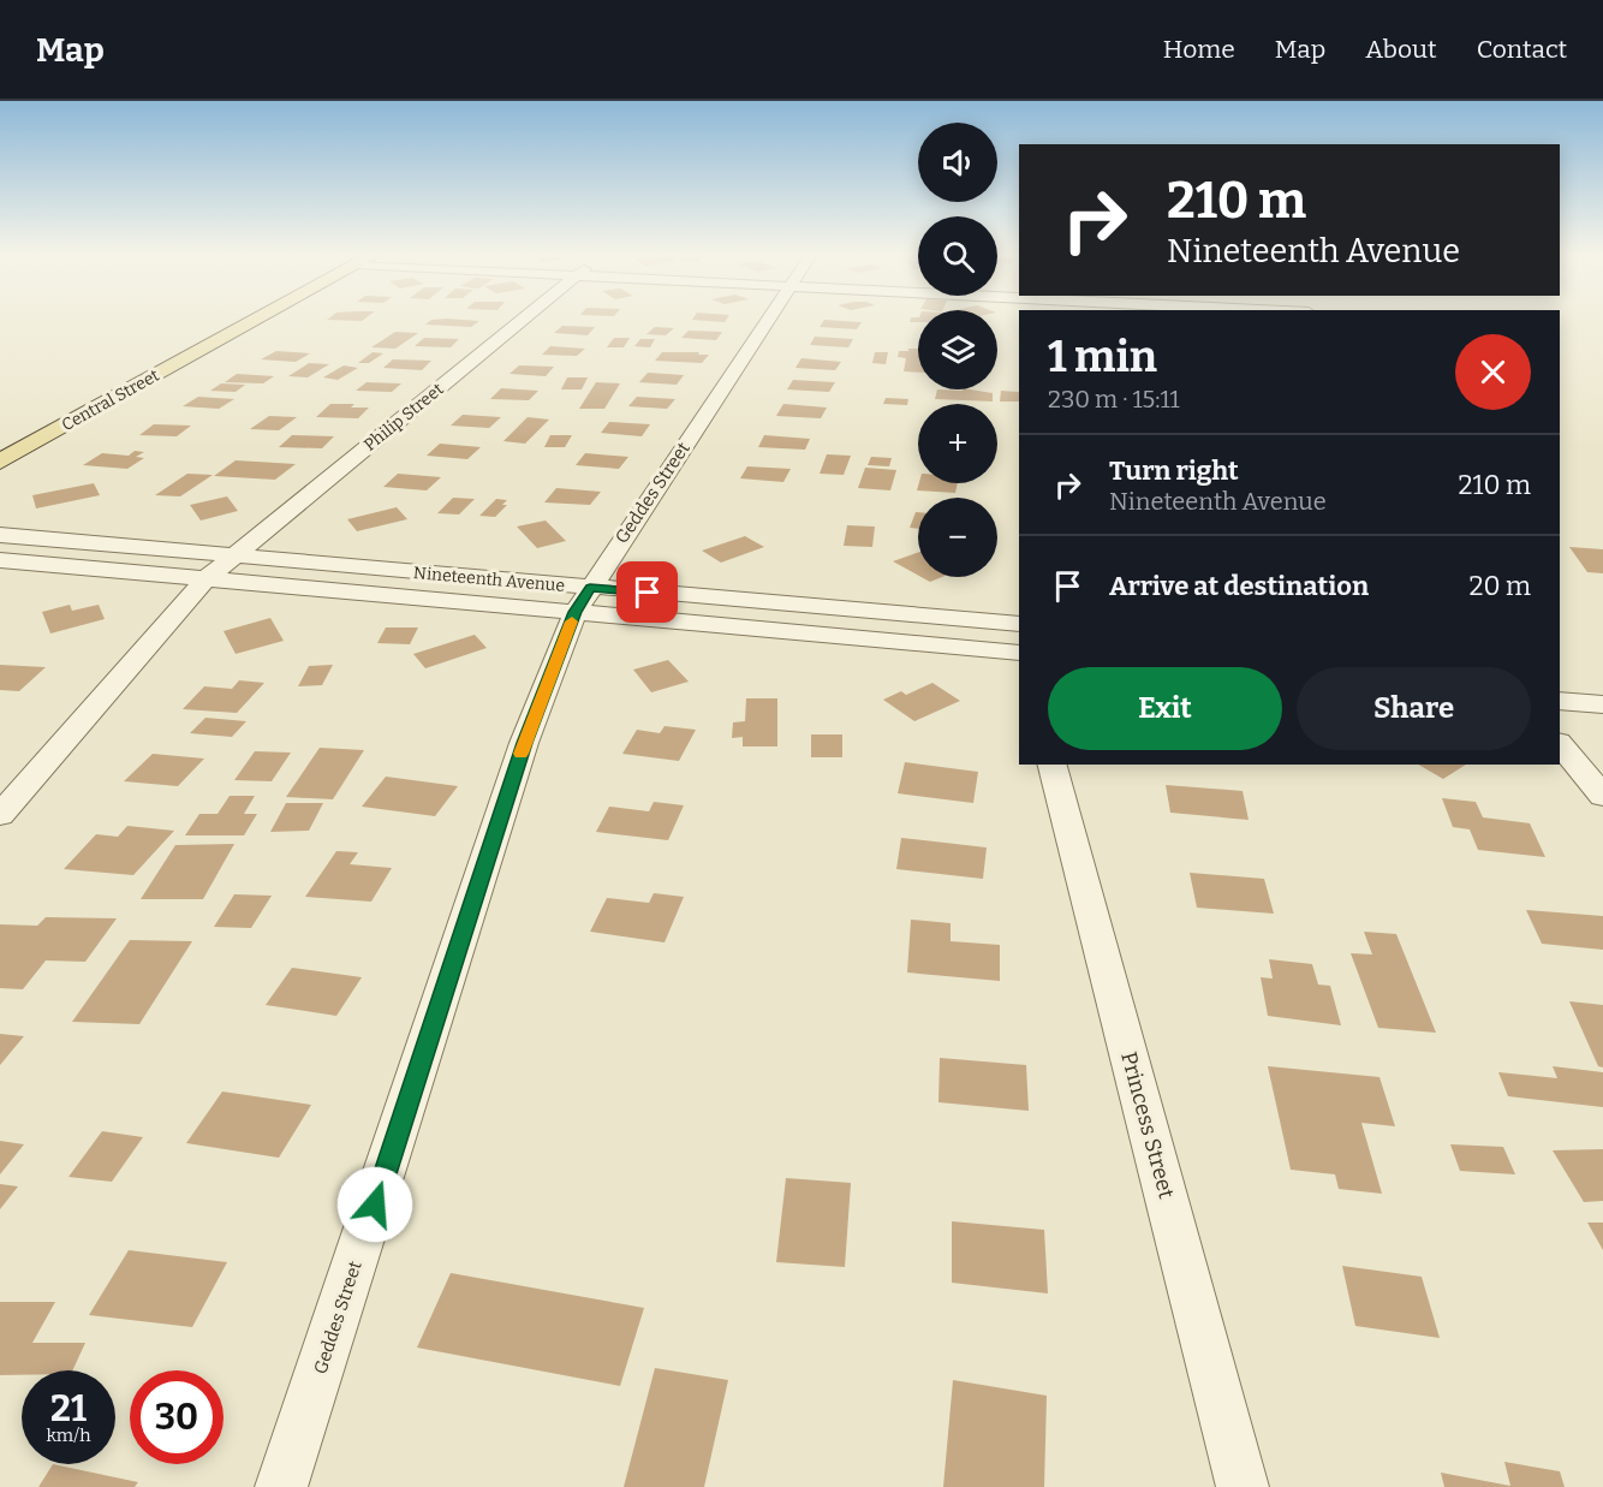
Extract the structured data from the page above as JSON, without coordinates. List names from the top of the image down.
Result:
{
  "streets": {
    "main road": ["Central Street"],
    "street": [
      "Philip Street",
      "Geddes Street",
      "Nineteenth Avenue",
      "Princess Street"
    ]
  },
  "crossings": [
    ["Philip Street", "Nineteenth Avenue"],
    ["Geddes Street", "Nineteenth Avenue"]
  ],
  "page": {
    "header": "Map",
    "nav": [
      "Home",
      "Map",
      "About",
      "Contact"
    ],
    "map_buttons": ["+", "−"],
    "turn": ["210 m", "Nineteenth Avenue"],
    "heading": ["1 min", "230 m · 15:11"],
    "list": [
      {
        "name": "Turn right",
        "note": "Nineteenth Avenue",
        "value": "210 m"
      },
      {
        "name": "Arrive at destination",
        "value": "20 m"
      }
    ],
    "buttons": ["Exit", "Share"],
    "speed": "21 km/h",
    "limit": "30"
  }
}
